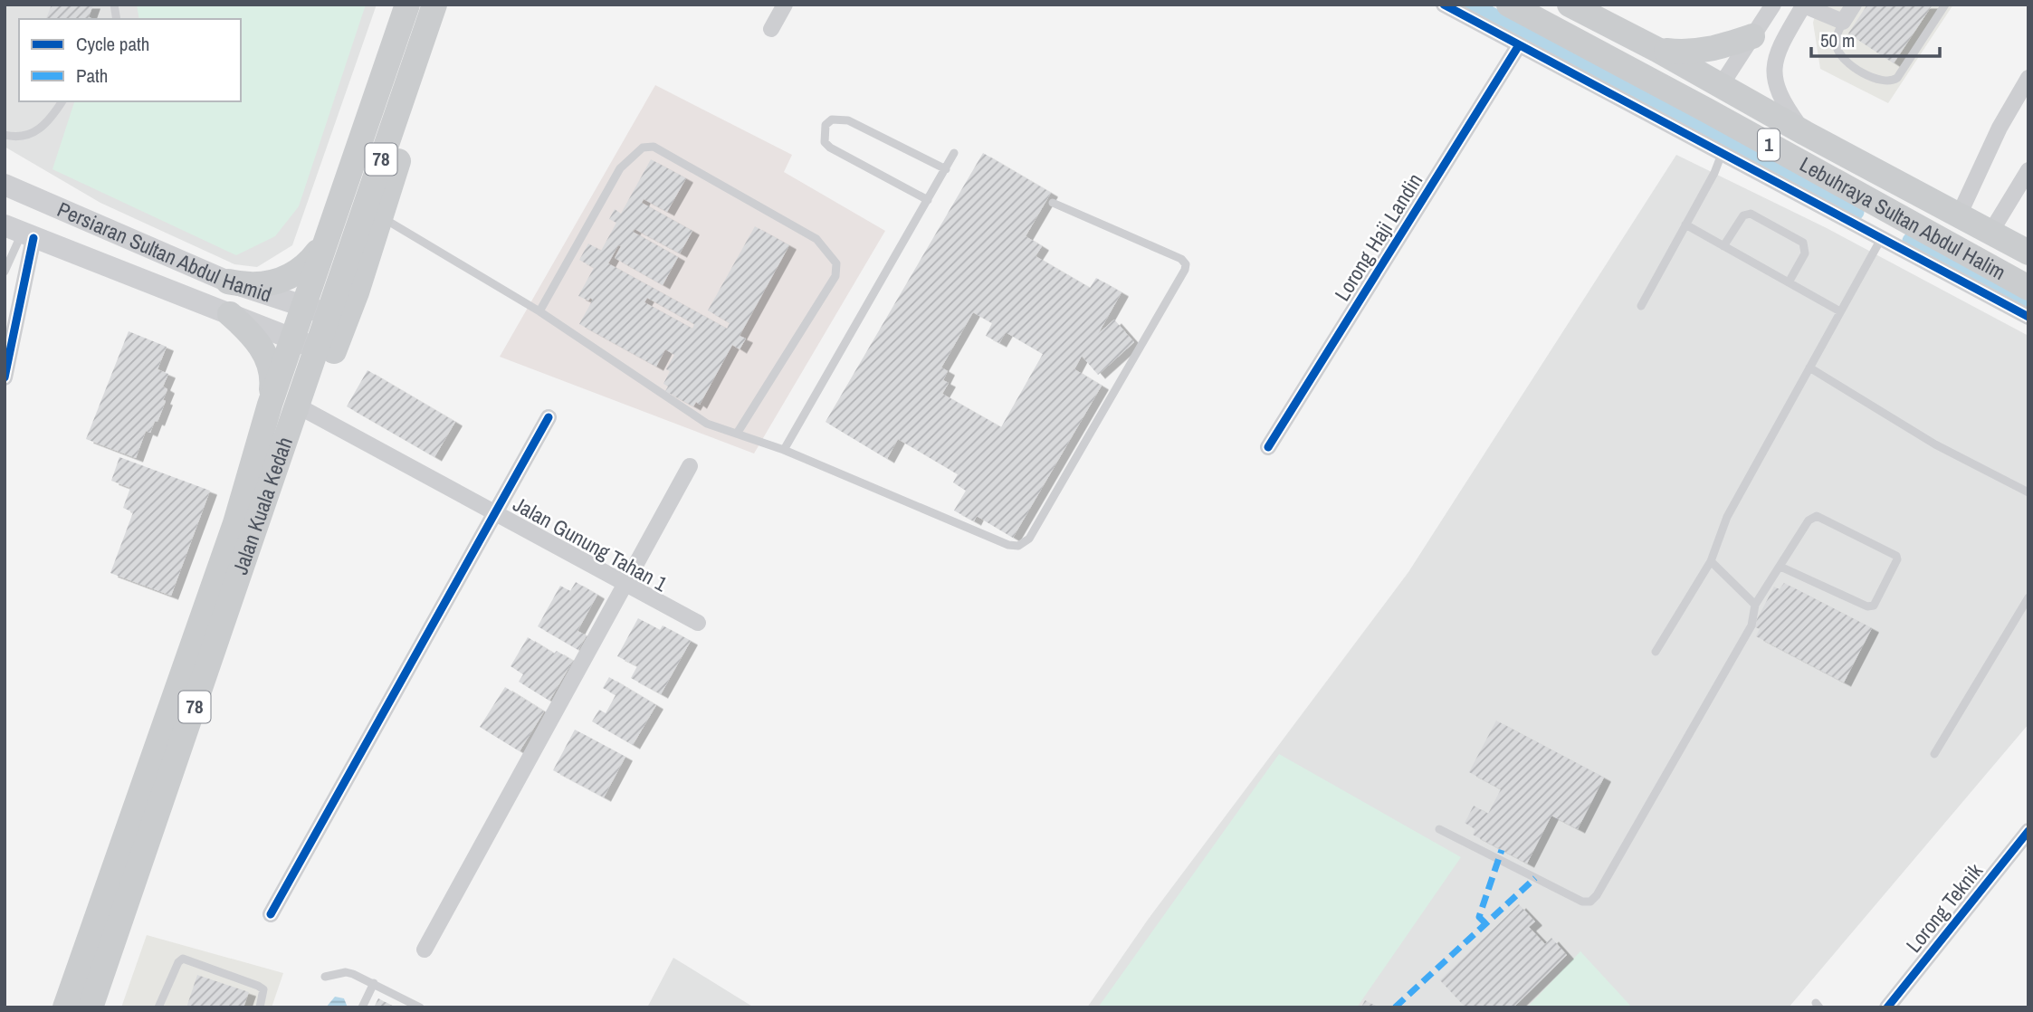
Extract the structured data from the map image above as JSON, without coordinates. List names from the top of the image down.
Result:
{
  "streets": {
    "main road": [
      "1",
      "78",
      "Lebuhraya Sultan Abdul Halim",
      "Persiaran Sultan Abdul Hamid",
      "Jalan Kuala Kedah"
    ],
    "street": ["Lorong Haji Landin", "Jalan Gunung Tahan 1", "Lorong Teknik"]
  },
  "crossings": [
    ["Persiaran Sultan Abdul Hamid", "Jalan Kuala Kedah"],
    ["Jalan Kuala Kedah", "Jalan Gunung Tahan 1"]
  ],
  "legend": ["Cycle path", "Path"],
  "scale_bar": "50 m"
}
